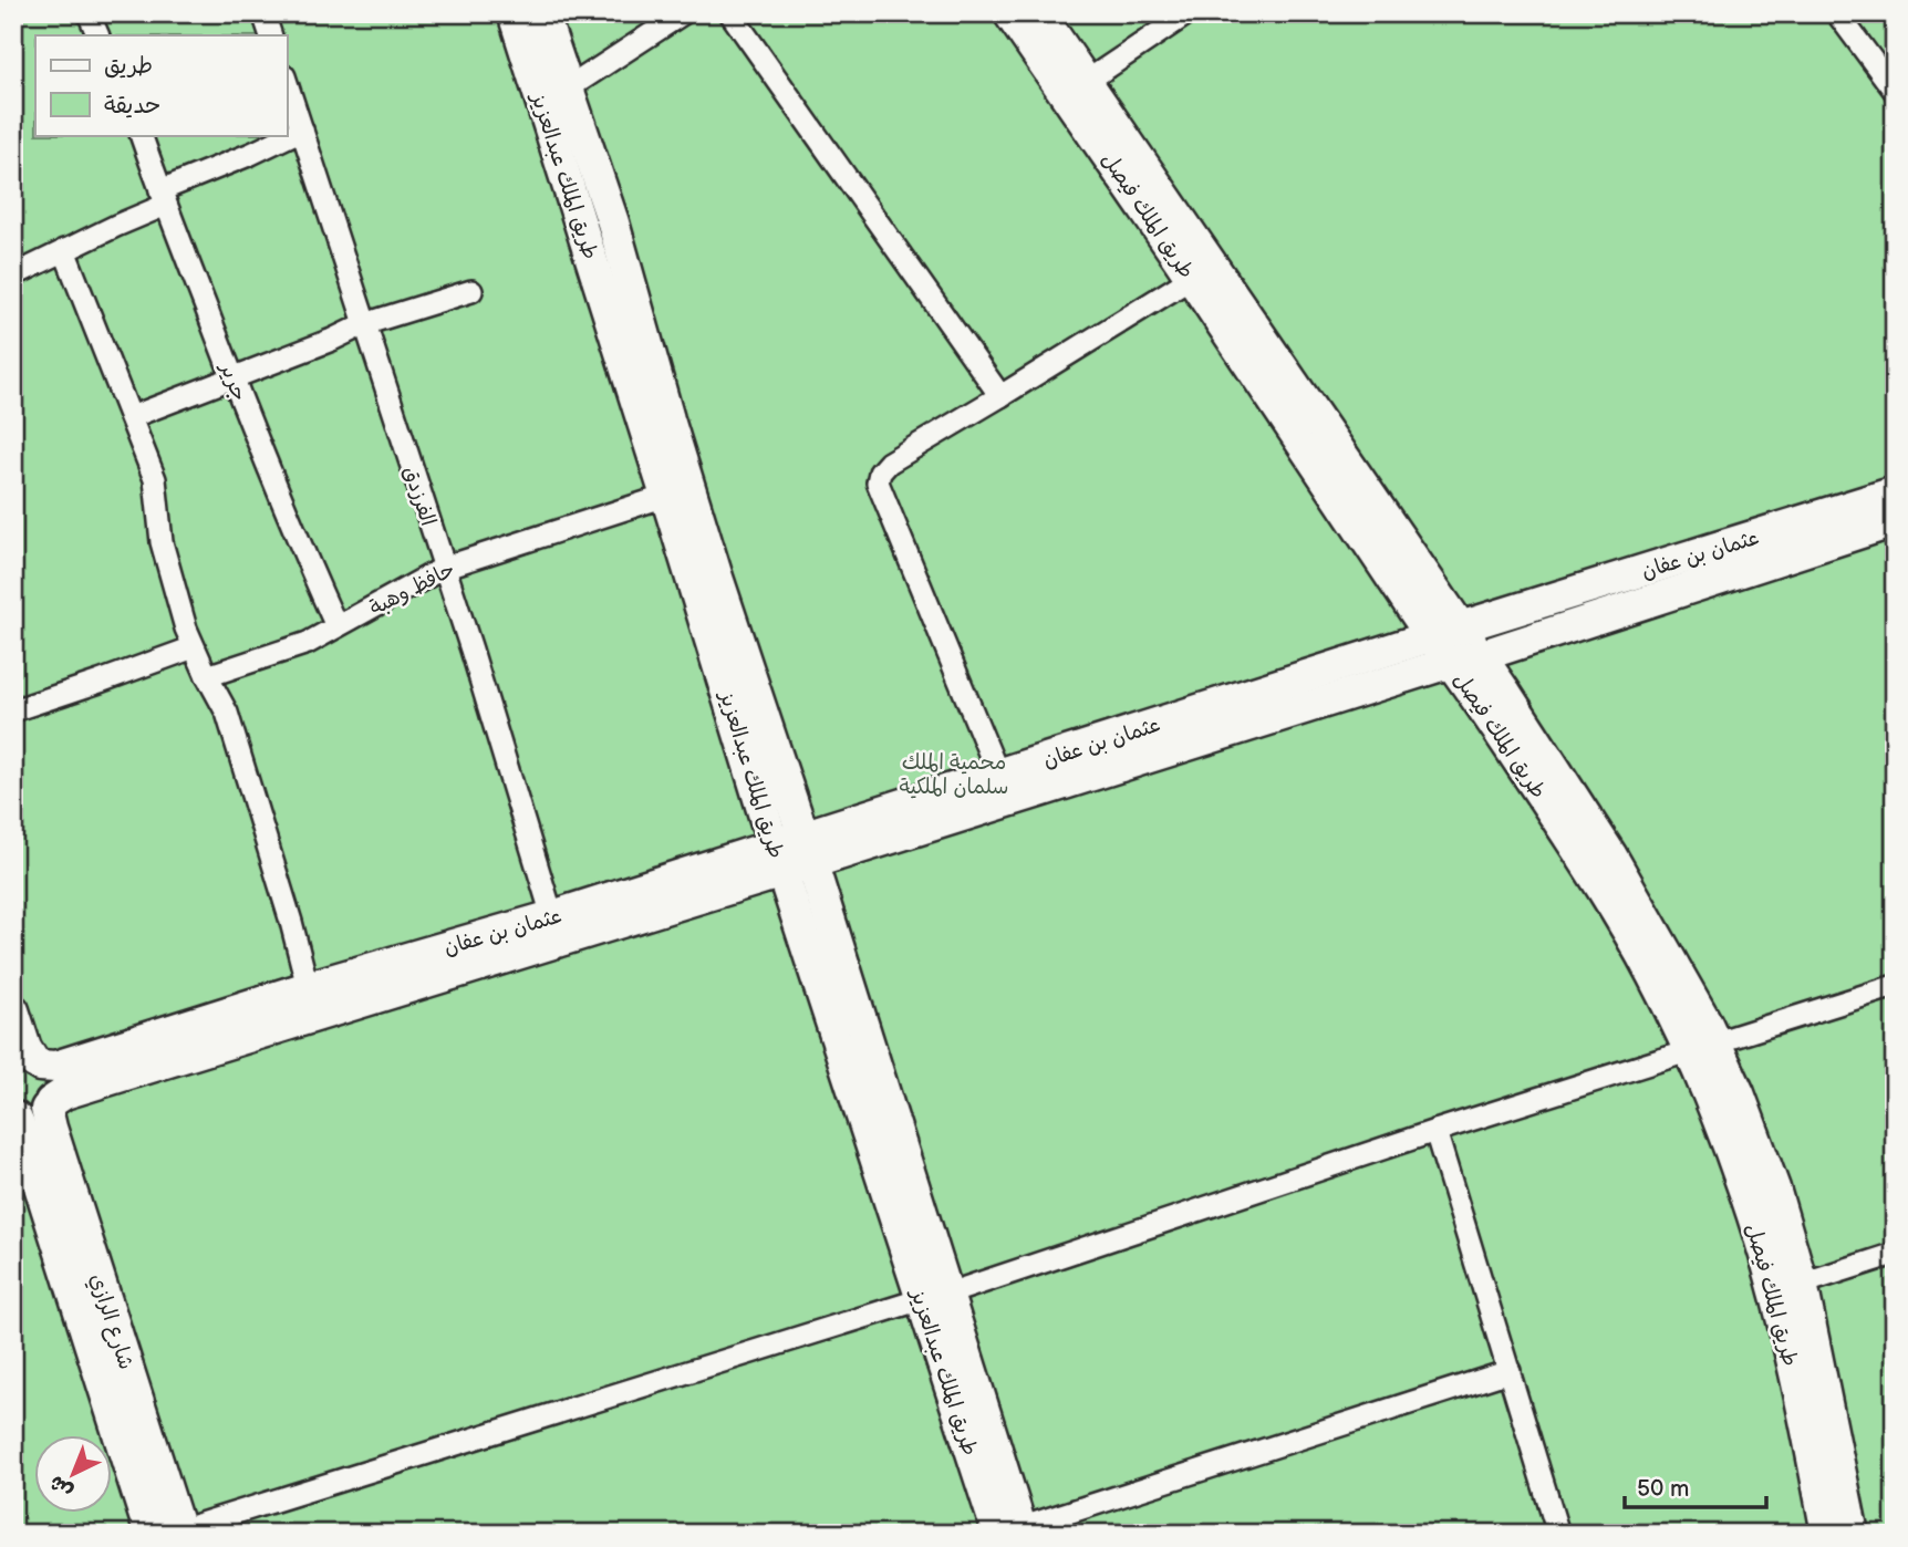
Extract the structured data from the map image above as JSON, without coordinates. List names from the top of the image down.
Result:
{
  "streets": {
    "street": [
      "طريق الملك عبدالعزيز",
      "طريق الملك فيصل",
      "جرير",
      "الفرزدق",
      "عثمان بن عفان",
      "حافظ وهبة",
      "شارع الرازي"
    ]
  },
  "crossings": [
    ["طريق الملك عبدالعزيز", "عثمان بن عفان"],
    ["طريق الملك عبدالعزيز", "حافظ وهبة"],
    ["طريق الملك فيصل", "عثمان بن عفان"],
    ["جرير", "حافظ وهبة"],
    ["الفرزدق", "عثمان بن عفان"],
    ["الفرزدق", "حافظ وهبة"],
    ["عثمان بن عفان", "شارع الرازي"]
  ],
  "parks": ["محمية الملك سلمان الملكية"],
  "legend": ["طريق", "حديقة"],
  "scale_bar": "50 m",
  "north": "bottom left"
}
